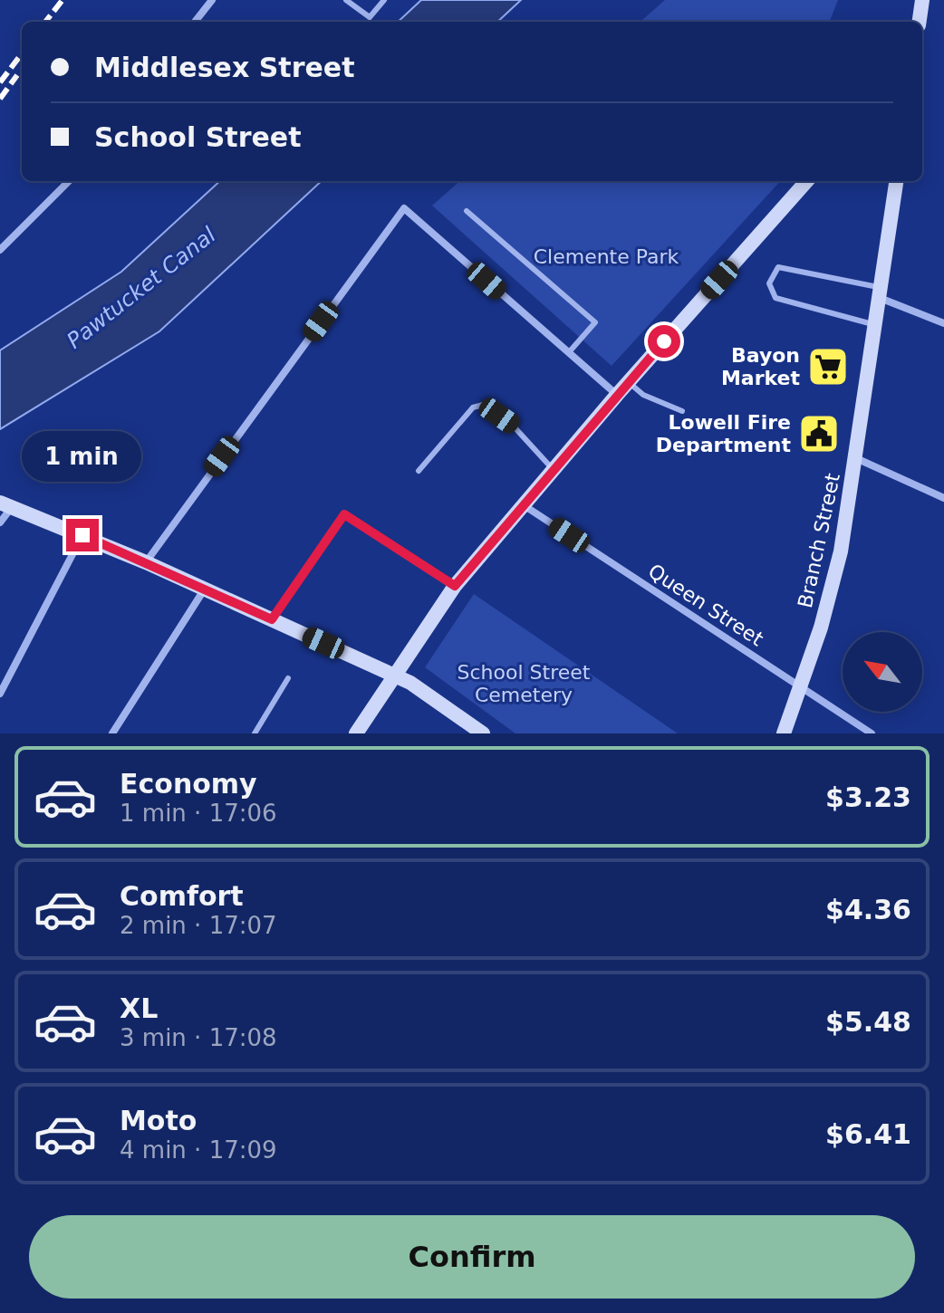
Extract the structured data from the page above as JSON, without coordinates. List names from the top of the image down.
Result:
{
  "streets": {
    "main road": ["Branch Street"],
    "street": ["Queen Street"]
  },
  "crossings": [
    ["Branch Street", "Queen Street"]
  ],
  "water": ["Pawtucket Canal"],
  "parks": ["Clemente Park", "School Street Cemetery"],
  "places": {
    "supermarket": ["Bayon Market"],
    "public building": ["Lowell Fire Department"]
  },
  "north": "top left",
  "page": {
    "banner": ["Middlesex Street", "School Street"],
    "bubble": "1 min",
    "list": [
      {
        "name": "Economy",
        "note": "1 min · 17:06",
        "value": "$3.23"
      },
      {
        "name": "Comfort",
        "note": "2 min · 17:07",
        "value": "$4.36"
      },
      {
        "name": "XL",
        "note": "3 min · 17:08",
        "value": "$5.48"
      },
      {
        "name": "Moto",
        "note": "4 min · 17:09",
        "value": "$6.41"
      }
    ],
    "buttons": "Confirm"
  }
}
